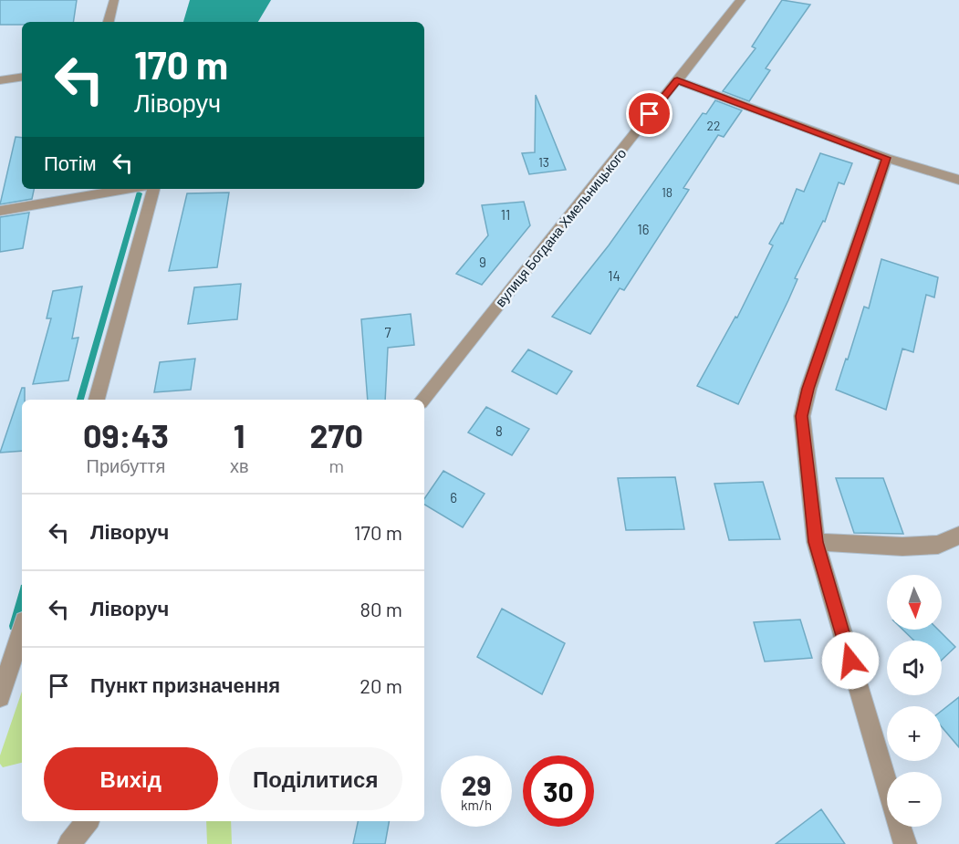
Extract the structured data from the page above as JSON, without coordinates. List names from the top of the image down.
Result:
{
  "streets": {
    "street": ["вулиця Богдана Хмельницького"]
  },
  "house_numbers": [
    "22",
    "13",
    "18",
    "11",
    "16",
    "9",
    "14",
    "7",
    "8",
    "6"
  ],
  "north": "bottom",
  "page": {
    "turn": ["170 m", "Ліворуч"],
    "then": "Потім",
    "eta": [
      "09:43",
      "Прибуття",
      "1",
      "хв",
      "270",
      "m"
    ],
    "list": [
      {
        "name": "Ліворуч",
        "value": "170 m"
      },
      {
        "name": "Ліворуч",
        "value": "80 m"
      },
      {
        "name": "Пункт призначення",
        "value": "20 m"
      }
    ],
    "map_buttons": ["+", "−"],
    "buttons": ["Вихід", "Поділитися"],
    "speed": "29 km/h",
    "limit": "30"
  }
}
